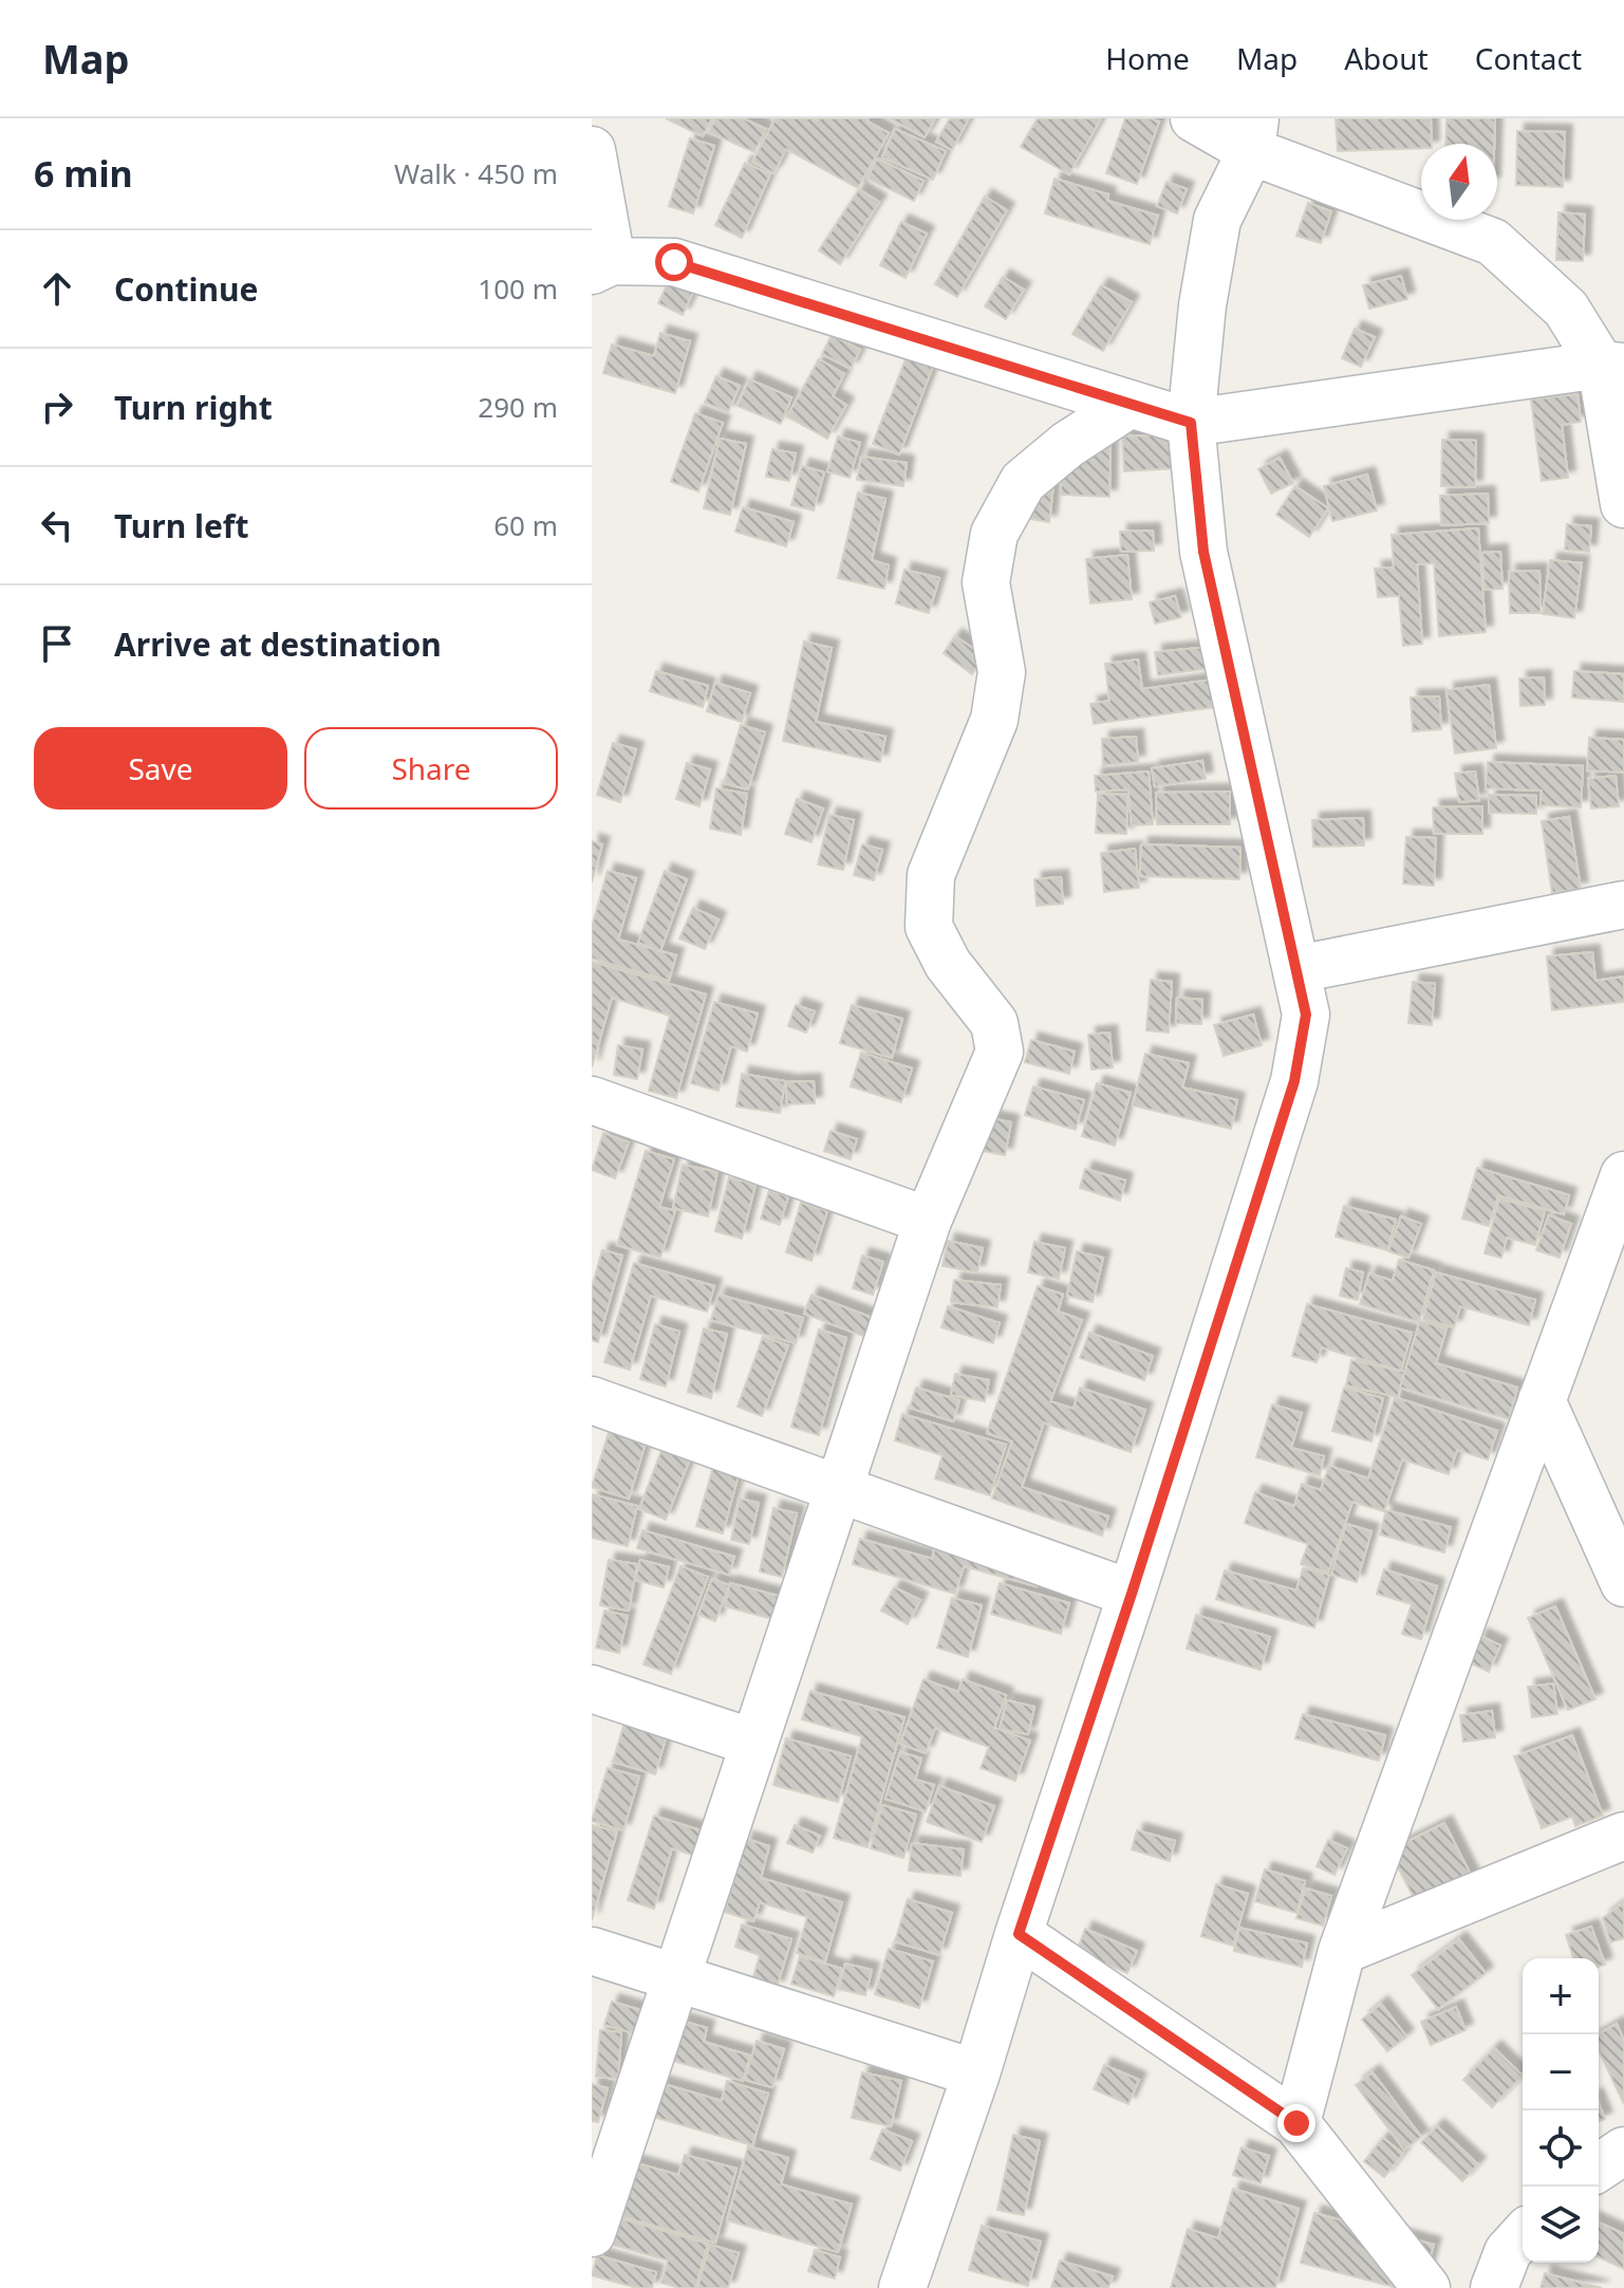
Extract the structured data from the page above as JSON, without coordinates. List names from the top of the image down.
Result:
{
  "north": "top",
  "page": {
    "header": "Map",
    "nav": [
      "Home",
      "Map",
      "About",
      "Contact"
    ],
    "heading": ["6 min", "Walk · 450 m"],
    "list": [
      ["Continue", "100 m"],
      ["Turn right", "290 m"],
      ["Turn left", "60 m"],
      "Arrive at destination"
    ],
    "buttons": ["Save", "Share"],
    "map_buttons": ["+", "−"]
  }
}
